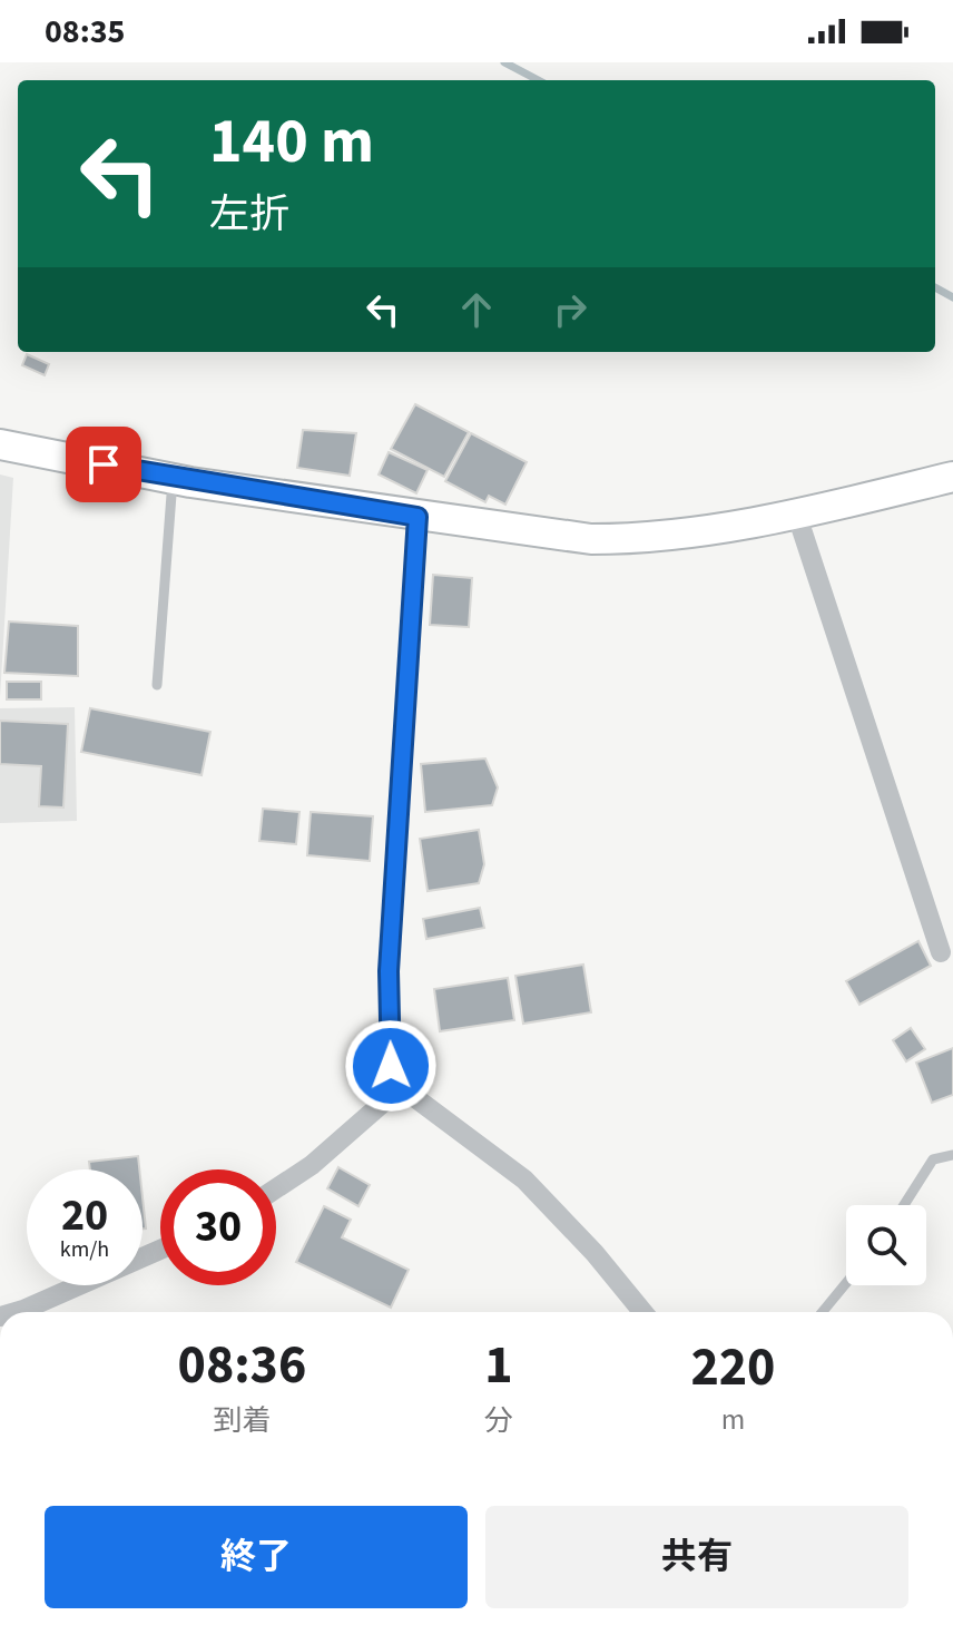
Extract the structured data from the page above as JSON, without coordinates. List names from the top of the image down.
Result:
{
  "page": {
    "status": "08:35",
    "turn": ["140 m", "左折"],
    "speed": "20 km/h",
    "limit": "30",
    "eta": [
      "08:36",
      "到着",
      "1",
      "分",
      "220",
      "m"
    ],
    "buttons": ["終了", "共有"]
  }
}
